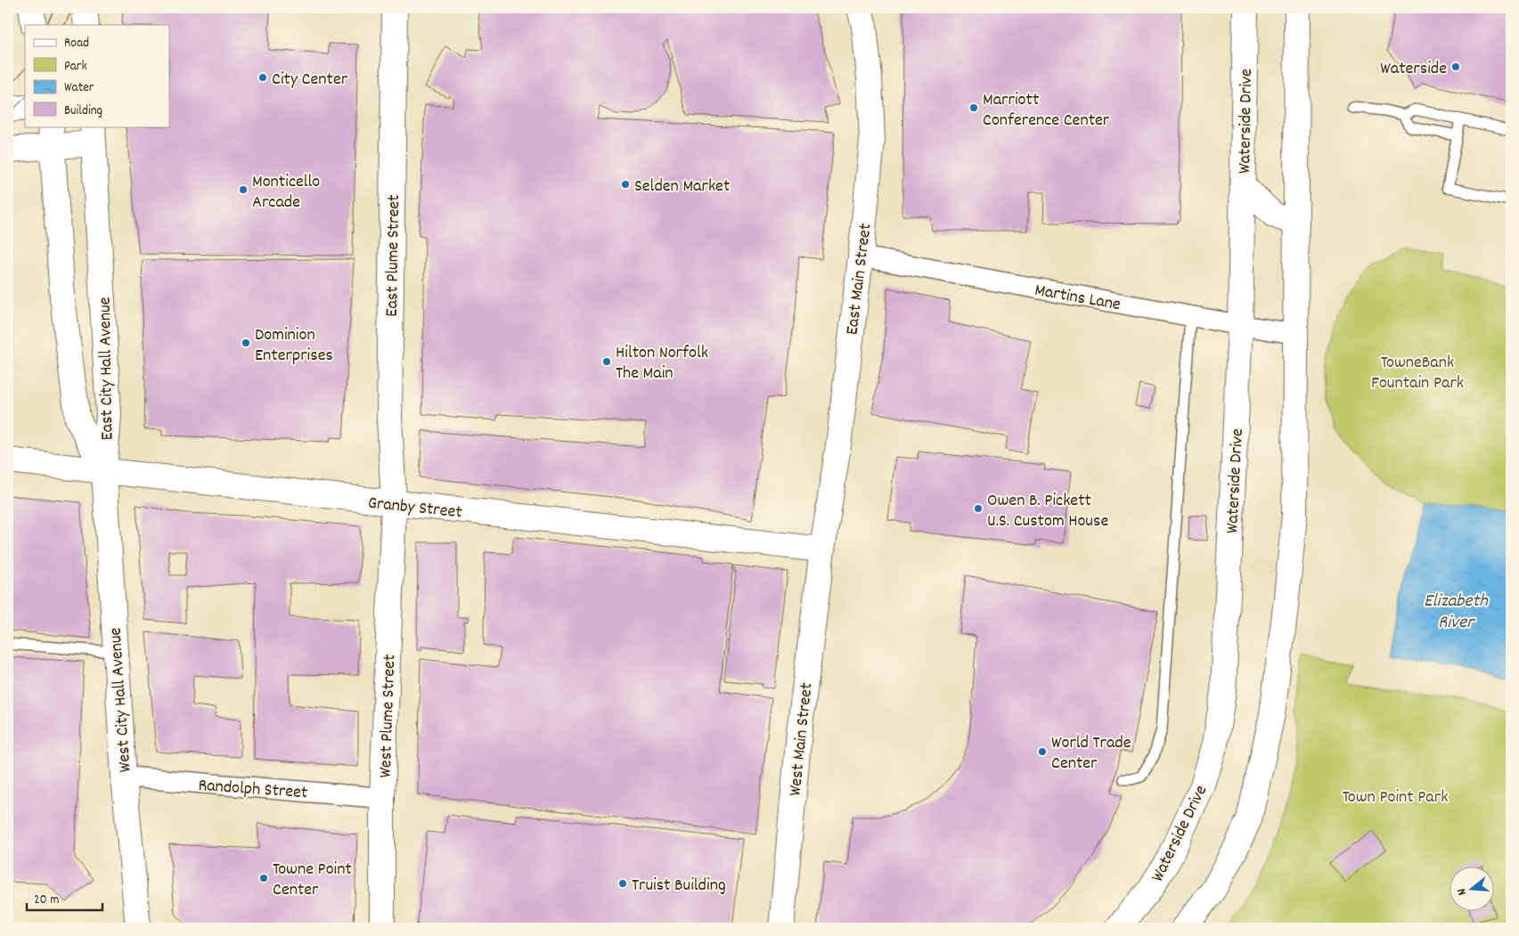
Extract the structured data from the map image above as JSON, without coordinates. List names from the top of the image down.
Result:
{
  "streets": {
    "main road": [
      "Waterside Drive",
      "East Plume Street",
      "East Main Street",
      "East City Hall Avenue",
      "Granby Street",
      "West City Hall Avenue",
      "West Plume Street",
      "West Main Street"
    ],
    "street": ["Martins Lane", "Randolph Street"]
  },
  "crossings": [
    ["Waterside Drive", "Martins Lane"],
    ["East Plume Street", "Granby Street"],
    ["East Plume Street", "West Plume Street"],
    ["East Main Street", "Martins Lane"],
    ["East Main Street", "Granby Street"],
    ["East Main Street", "West Main Street"],
    ["East City Hall Avenue", "Granby Street"],
    ["East City Hall Avenue", "West City Hall Avenue"],
    ["Granby Street", "West City Hall Avenue"],
    ["Granby Street", "West Plume Street"],
    ["Granby Street", "West Main Street"],
    ["West City Hall Avenue", "Randolph Street"],
    ["West Plume Street", "Randolph Street"]
  ],
  "water": ["Elizabeth River"],
  "parks": ["TowneBank Fountain Park", "Town Point Park"],
  "places": [
    "Waterside",
    "City Center",
    "Marriott Conference Center",
    "Selden Market",
    "Monticello Arcade",
    "Dominion Enterprises",
    "Hilton Norfolk The Main",
    "Owen B. Pickett U.S. Custom House",
    "World Trade Center",
    "Towne Point Center",
    "Truist Building"
  ],
  "legend": [
    "Road",
    "Park",
    "Water",
    "Building"
  ],
  "scale_bar": "20 m",
  "north": "left"
}
